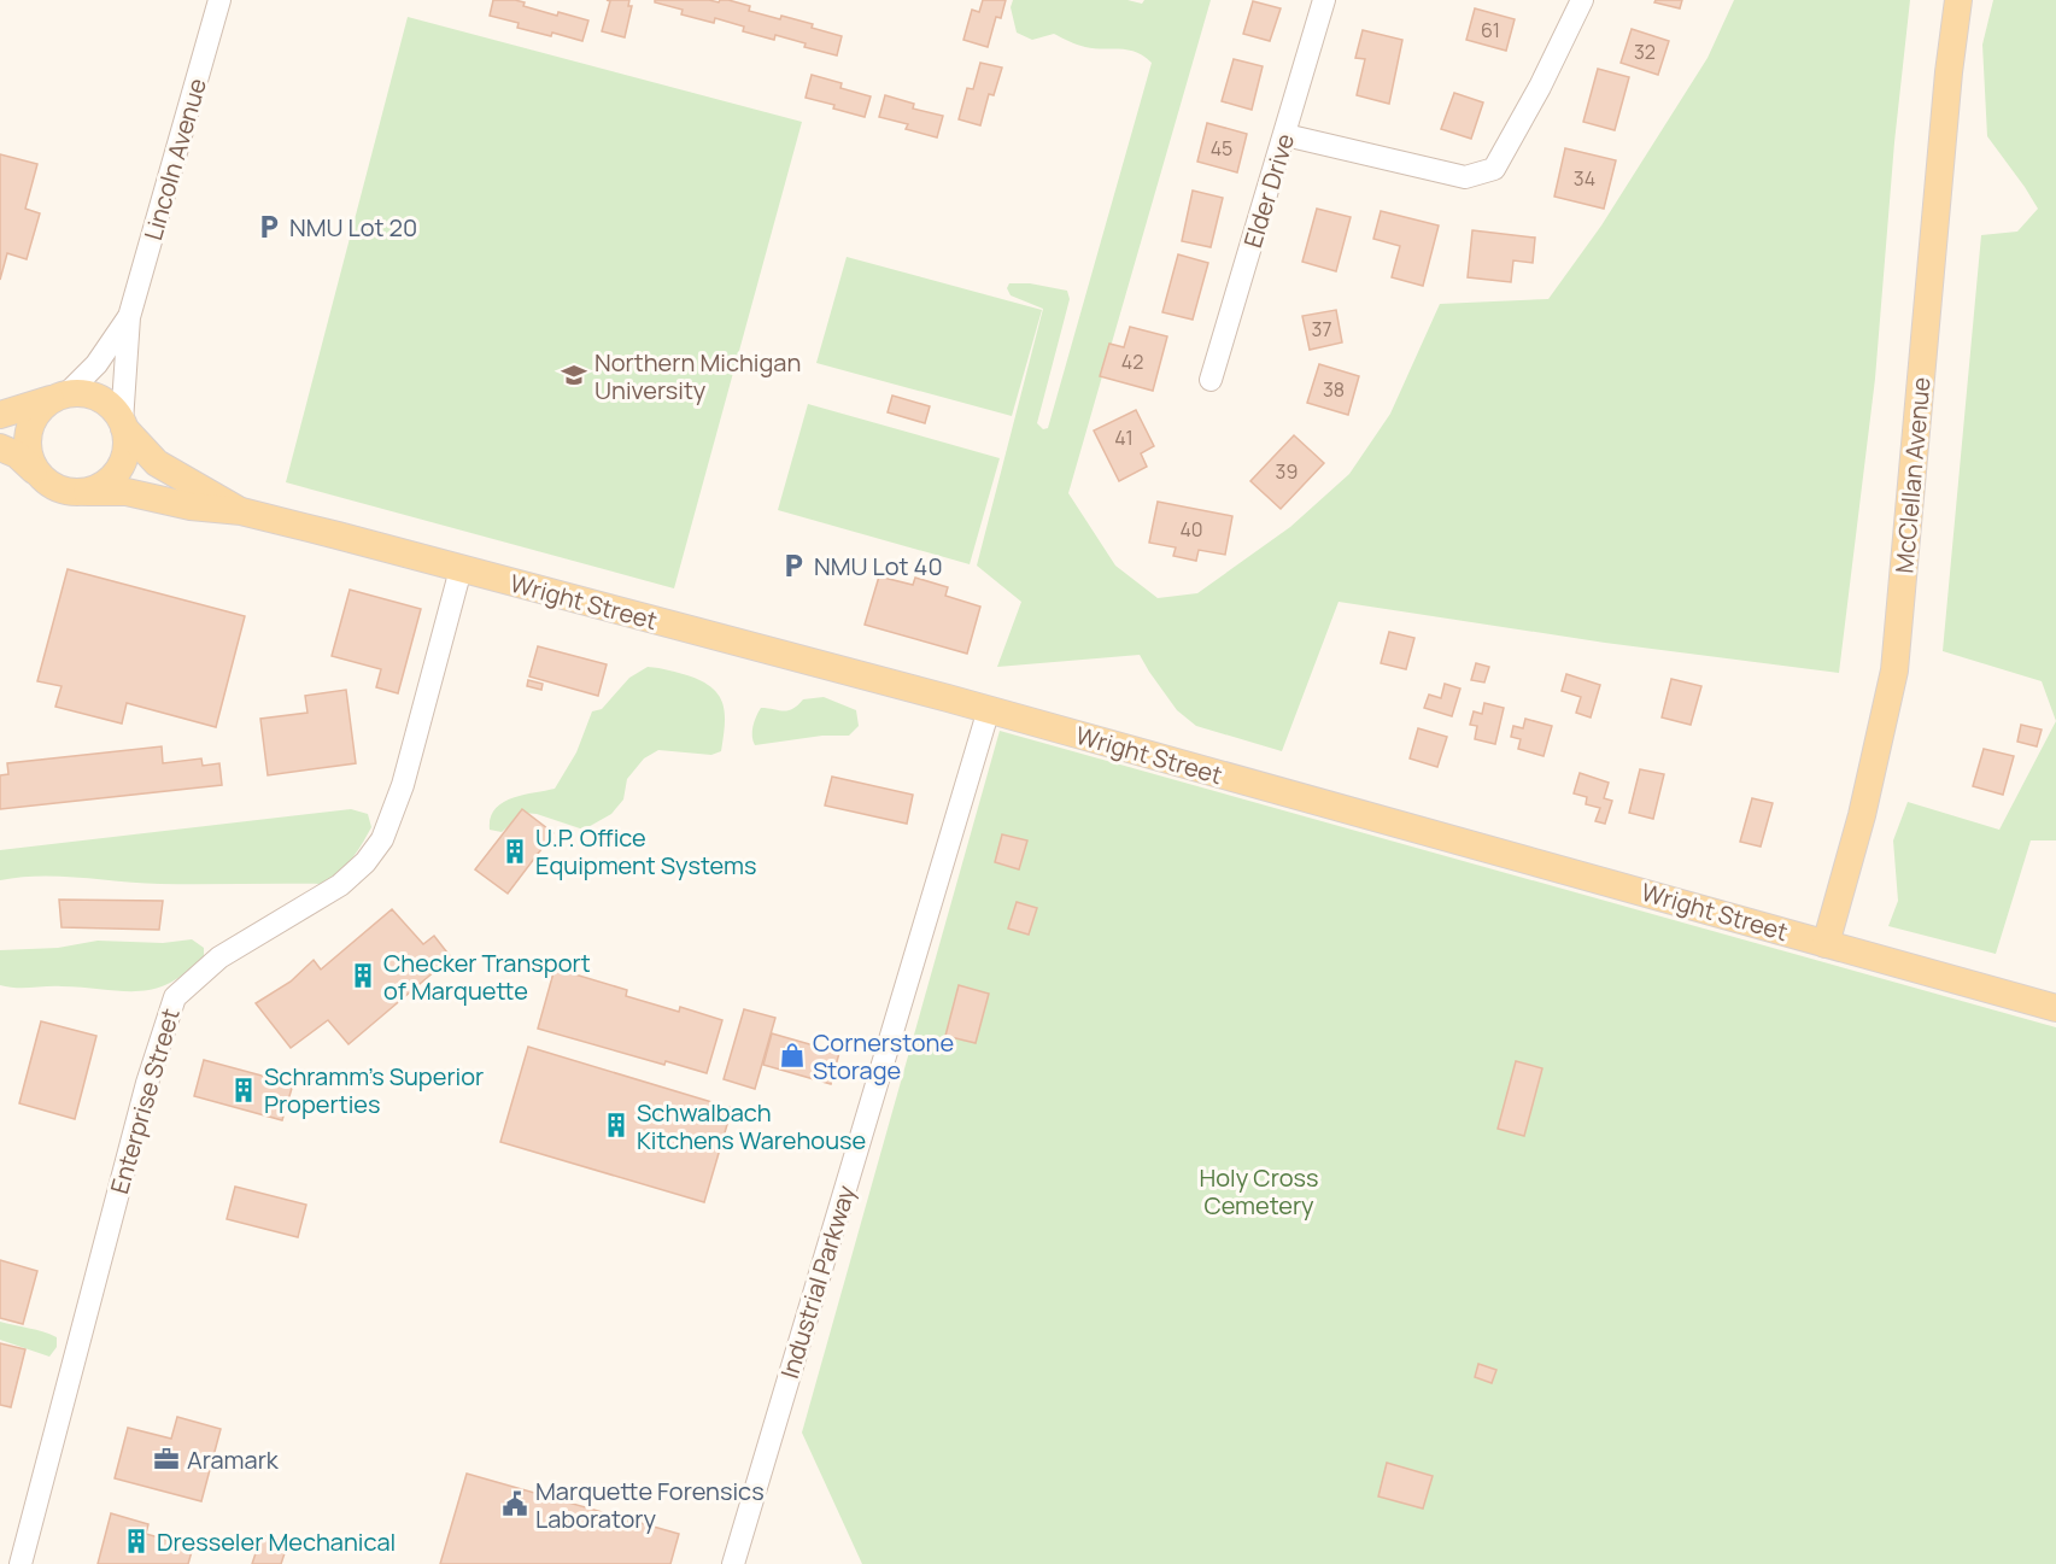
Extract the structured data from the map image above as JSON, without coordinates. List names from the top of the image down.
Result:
{
  "streets": {
    "main road": ["McClellan Avenue", "Wright Street"],
    "street": [
      "Lincoln Avenue",
      "Elder Drive",
      "Enterprise Street",
      "Industrial Parkway"
    ]
  },
  "crossings": [
    ["Lincoln Avenue", "Wright Street"],
    ["McClellan Avenue", "Wright Street"],
    ["Wright Street", "Enterprise Street"],
    ["Wright Street", "Industrial Parkway"]
  ],
  "parks": ["Holy Cross Cemetery"],
  "places": {
    "parking": ["NMU Lot 20", "NMU Lot 40"],
    "school or university": ["Northern Michigan University"],
    "building": [
      "U.P. Office Equipment Systems",
      "Checker Transport of Marquette",
      "Schramm's Superior Properties",
      "Schwalbach Kitchens Warehouse",
      "Dresseler Mechanical"
    ],
    "shop": ["Cornerstone Storage"],
    "office": ["Aramark"],
    "public building": ["Marquette Forensics Laboratory"]
  },
  "house_numbers": [
    "61",
    "32",
    "45",
    "34",
    "37",
    "42",
    "38",
    "41",
    "39",
    "40"
  ]
}
